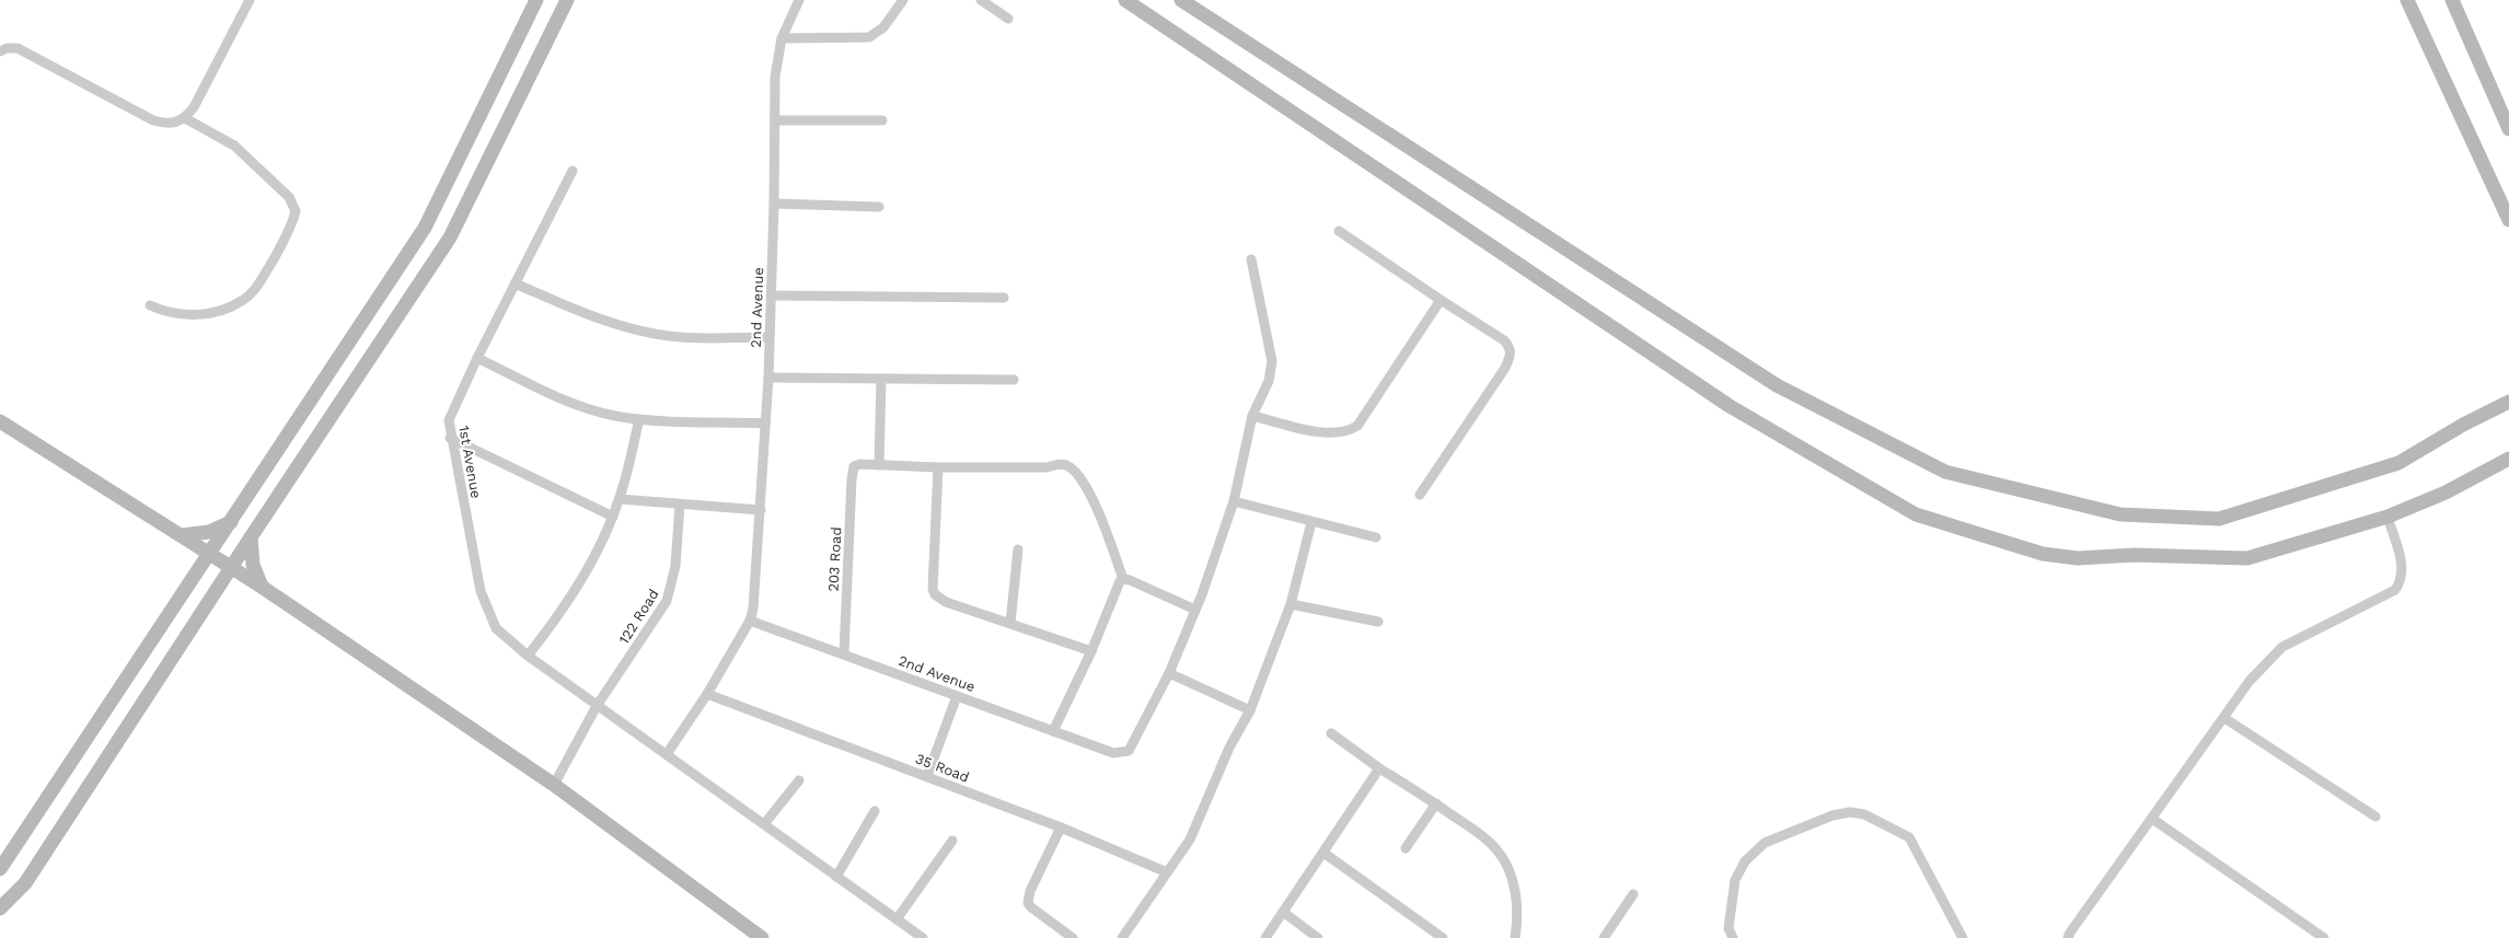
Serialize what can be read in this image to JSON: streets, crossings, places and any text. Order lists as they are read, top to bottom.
{
  "streets": {
    "street": [
      "2nd Avenue",
      "1st Avenue",
      "203 Road",
      "122 Road",
      "35 Road"
    ]
  },
  "crossings": [
    ["2nd Avenue", "1st Avenue"],
    ["2nd Avenue", "203 Road"],
    ["2nd Avenue", "35 Road"],
    ["1st Avenue", "122 Road"]
  ]
}
